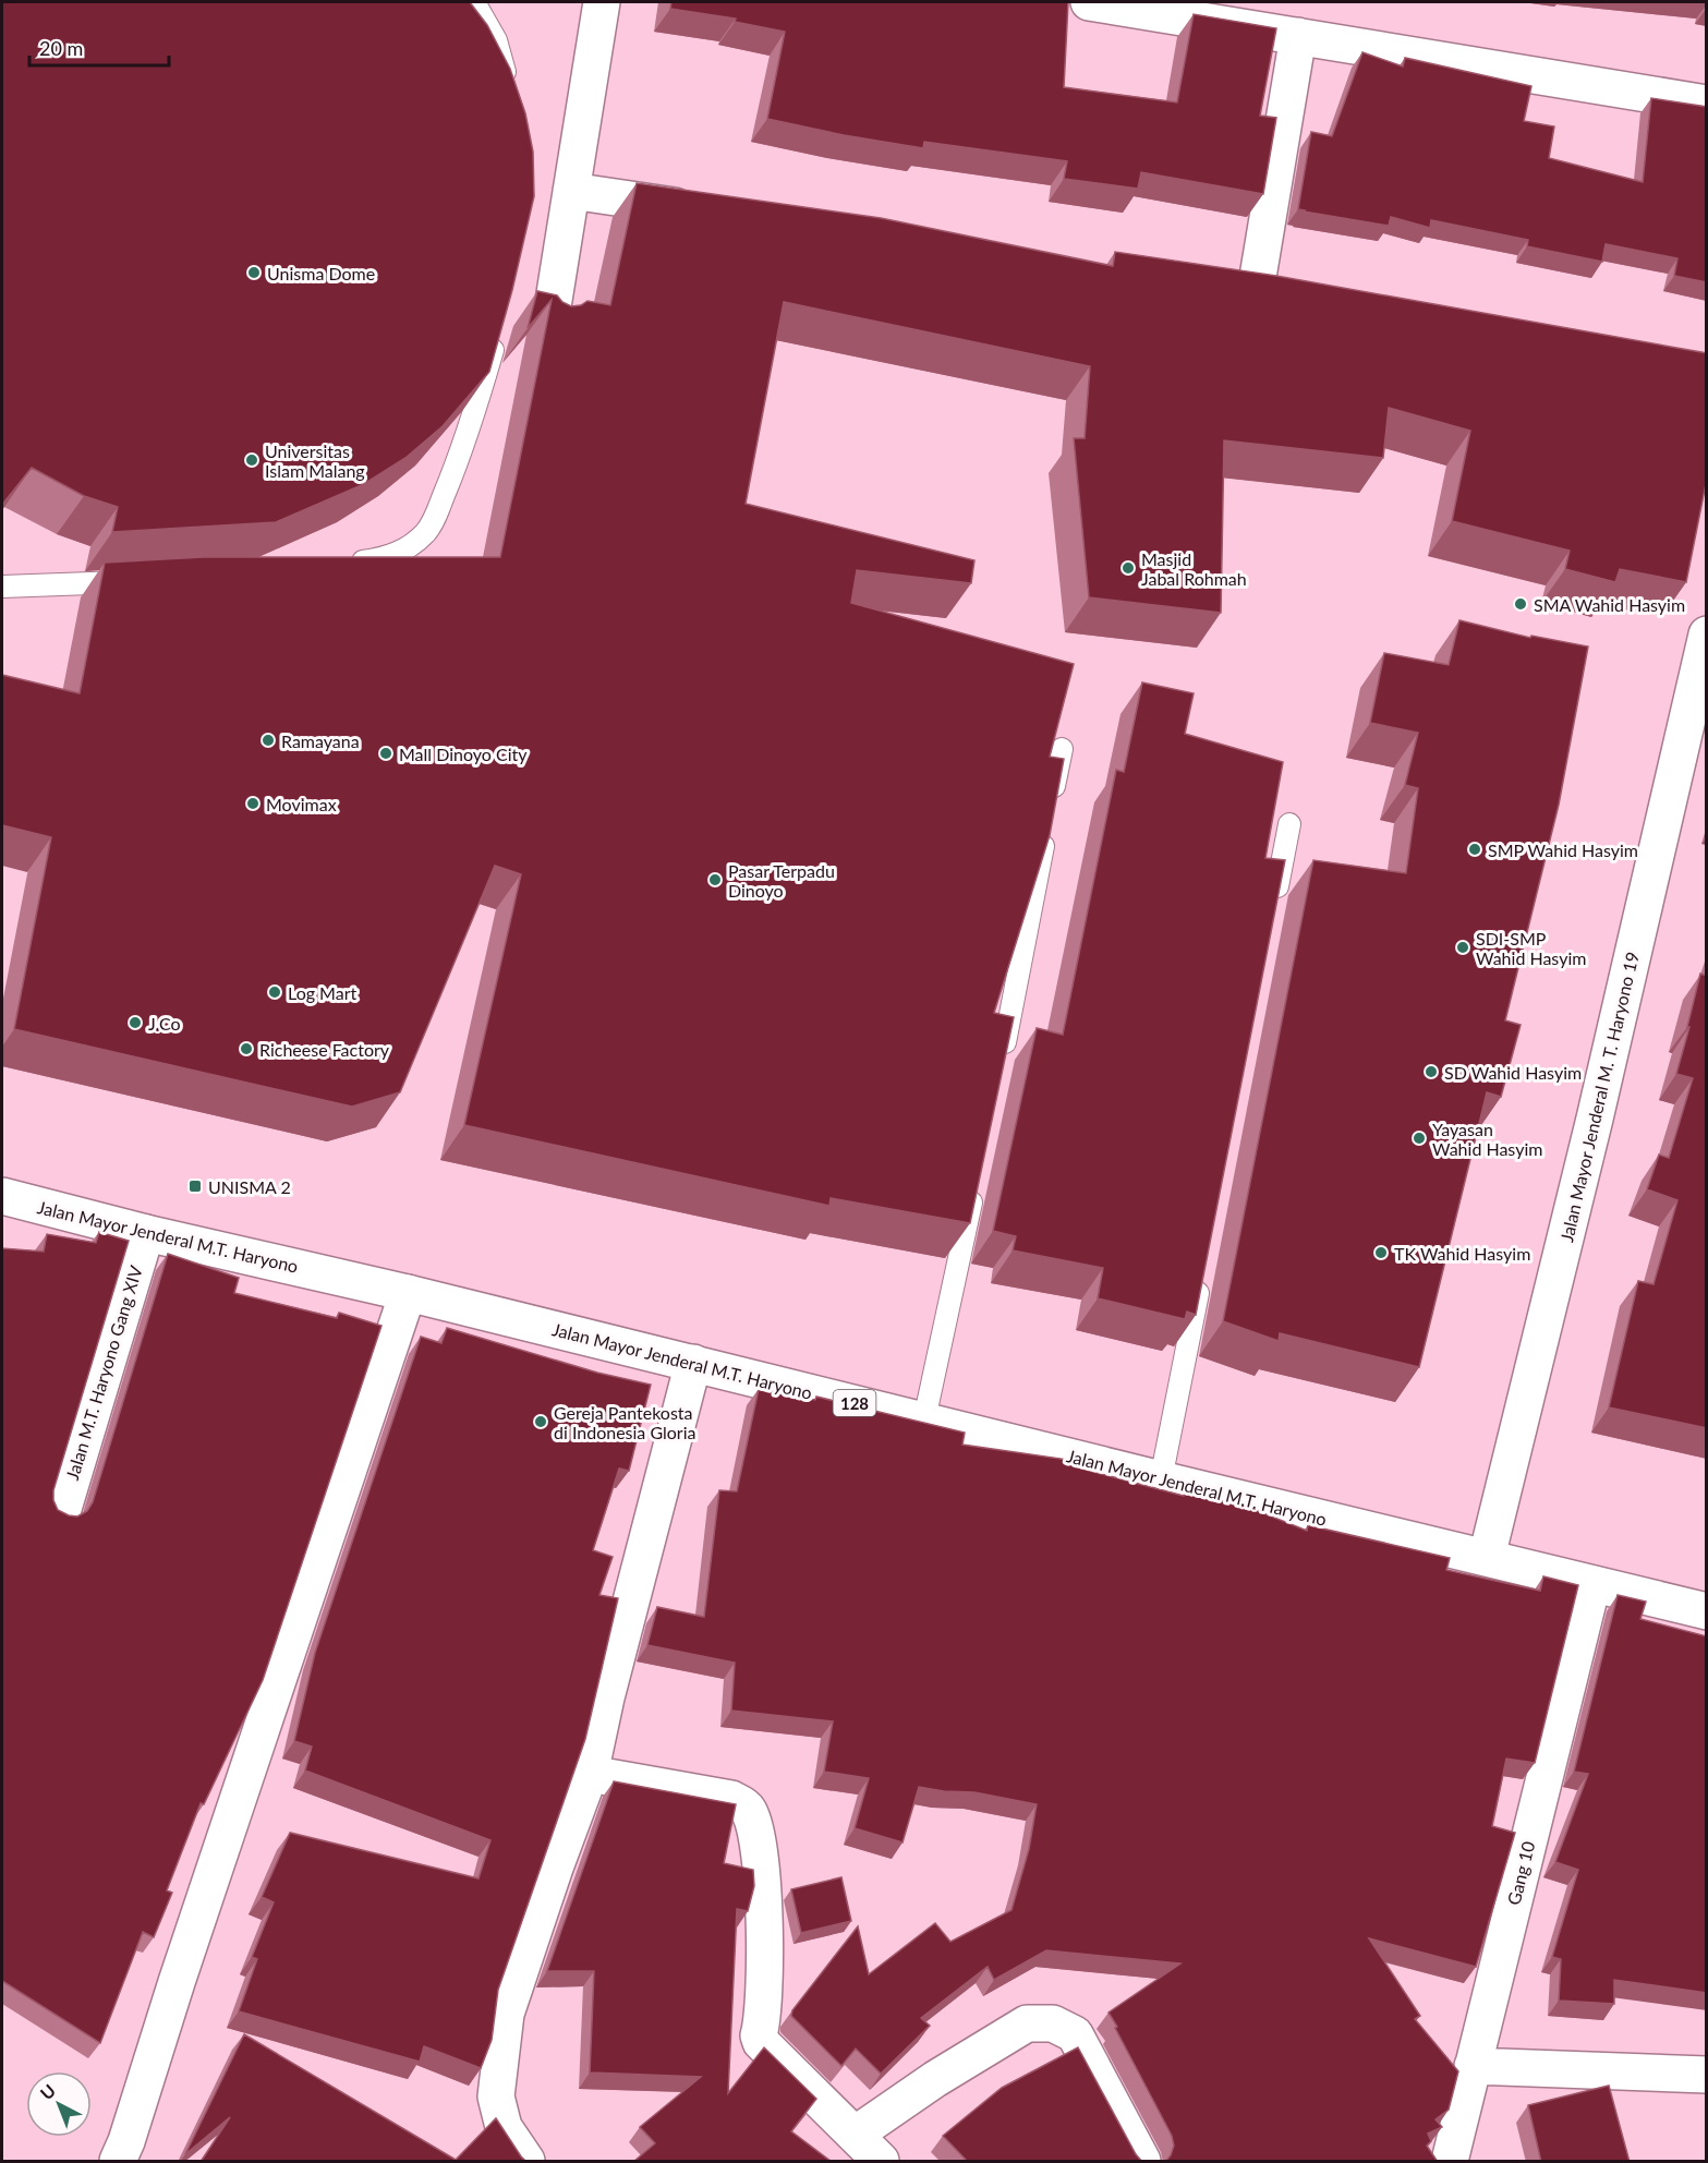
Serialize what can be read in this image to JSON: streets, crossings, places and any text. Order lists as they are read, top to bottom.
{
  "streets": {
    "street": [
      "Jalan Mayor Jenderal M. T. Haryono 19",
      "Jalan Mayor Jenderal M.T. Haryono",
      "Jalan M.T. Haryono Gang XIV",
      "128",
      "Gang 10"
    ]
  },
  "crossings": [
    ["Jalan Mayor Jenderal M. T. Haryono 19", "Jalan Mayor Jenderal M.T. Haryono"],
    ["Jalan Mayor Jenderal M.T. Haryono", "Jalan M.T. Haryono Gang XIV"],
    ["Jalan Mayor Jenderal M.T. Haryono", "Gang 10"]
  ],
  "places": {
    "other": [
      "Unisma Dome",
      "Universitas Islam Malang",
      "Masjid Jabal Rohmah",
      "SMA Wahid Hasyim",
      "Ramayana",
      "Mall Dinoyo City",
      "Movimax",
      "SMP Wahid Hasyim",
      "Pasar Terpadu Dinoyo",
      "SDI-SMP Wahid Hasyim",
      "Log Mart",
      "J.Co",
      "Richeese Factory",
      "SD Wahid Hasyim",
      "Yayasan Wahid Hasyim",
      "TK Wahid Hasyim",
      "Gereja Pantekosta di Indonesia Gloria"
    ],
    "transit": ["UNISMA 2"]
  },
  "scale_bar": "20 m",
  "north": "top left"
}
